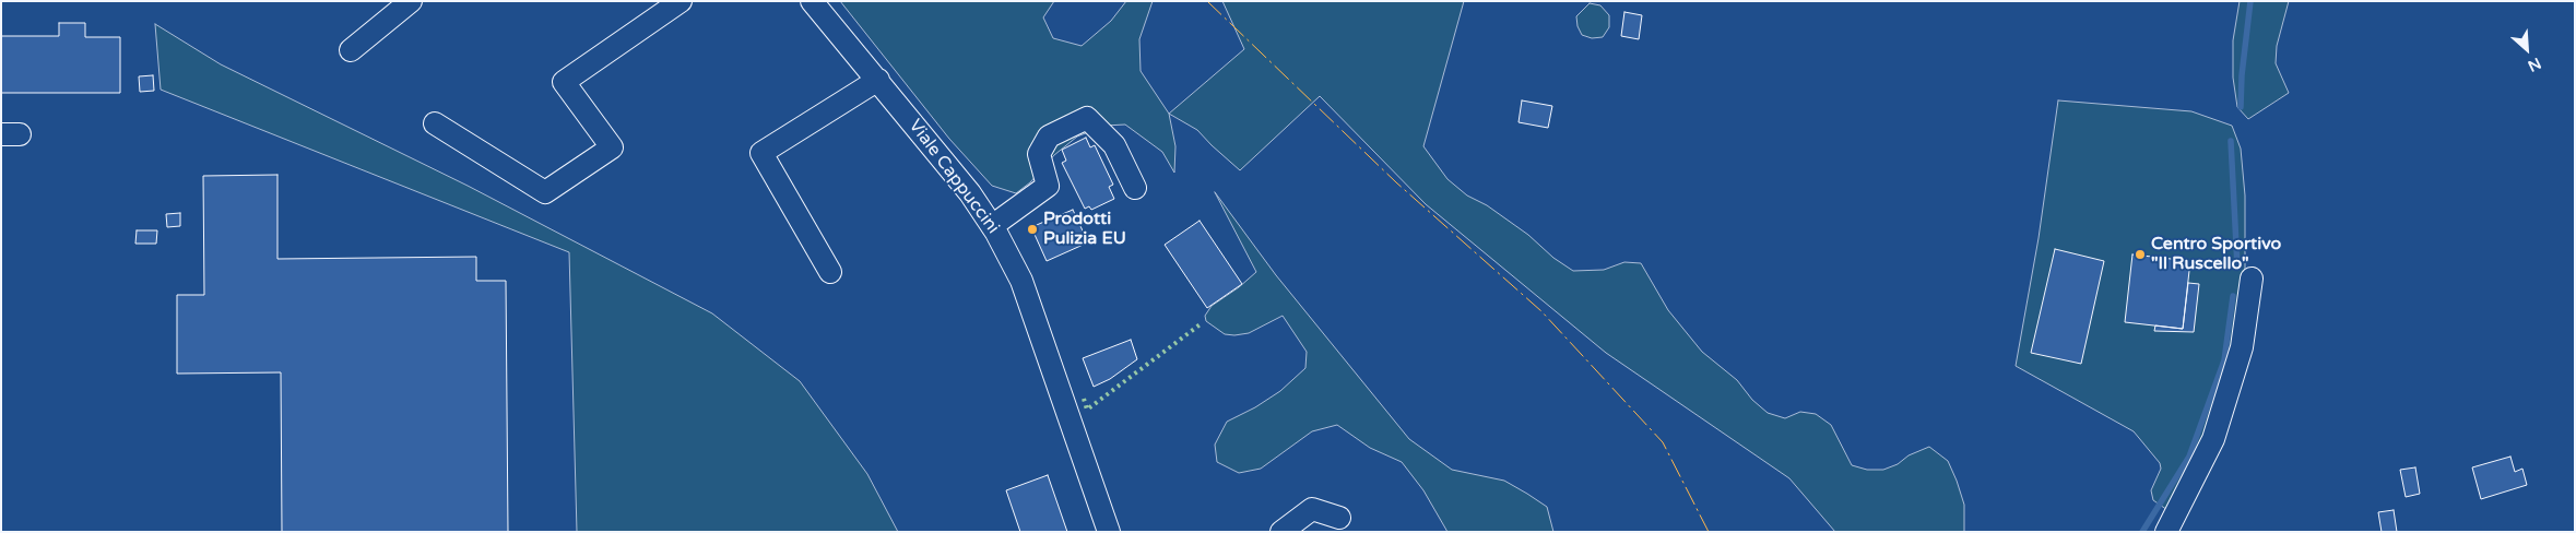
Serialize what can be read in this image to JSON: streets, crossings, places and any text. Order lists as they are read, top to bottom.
{
  "streets": {
    "street": ["Viale Cappuccini"]
  },
  "places": ["Prodotti Pulizia EU", "Centro Sportivo \"Il Ruscello\""],
  "north": "bottom right"
}
